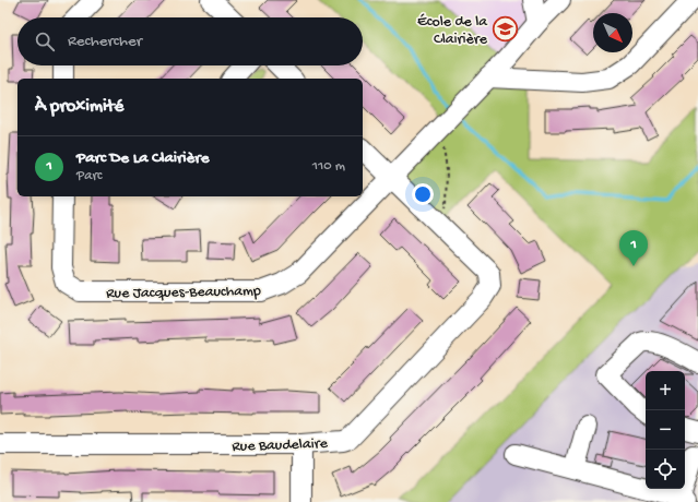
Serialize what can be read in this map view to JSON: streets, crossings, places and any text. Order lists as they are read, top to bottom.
{
  "streets": {
    "street": ["Rue Jacques-Beauchamp", "Rue Baudelaire"]
  },
  "places": {
    "school or university": ["École de la Clairière"]
  },
  "north": "bottom right",
  "page": {
    "search": "Rechercher",
    "heading": "À proximité",
    "list": [
      {
        "mark": "1",
        "name": "Parc De La Clairière",
        "note": "Parc",
        "value": "110 m"
      }
    ],
    "pins": "1",
    "map_buttons": ["+", "−"]
  }
}
